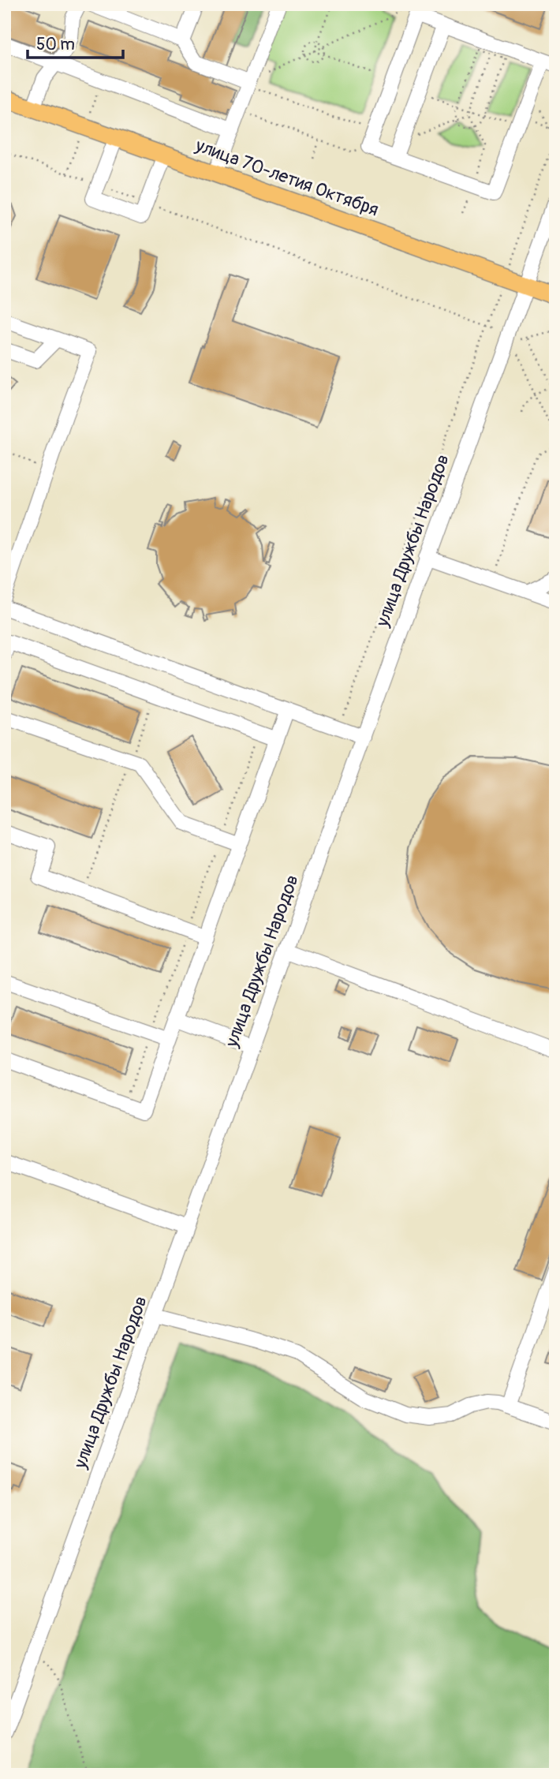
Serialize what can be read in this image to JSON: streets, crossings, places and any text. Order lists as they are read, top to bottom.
{
  "streets": {
    "main road": ["улица 70-летия Октября"],
    "street": ["улица Дружбы Народов"]
  },
  "crossings": [
    ["улица 70-летия Октября", "улица Дружбы Народов"]
  ],
  "scale_bar": "50 m"
}
